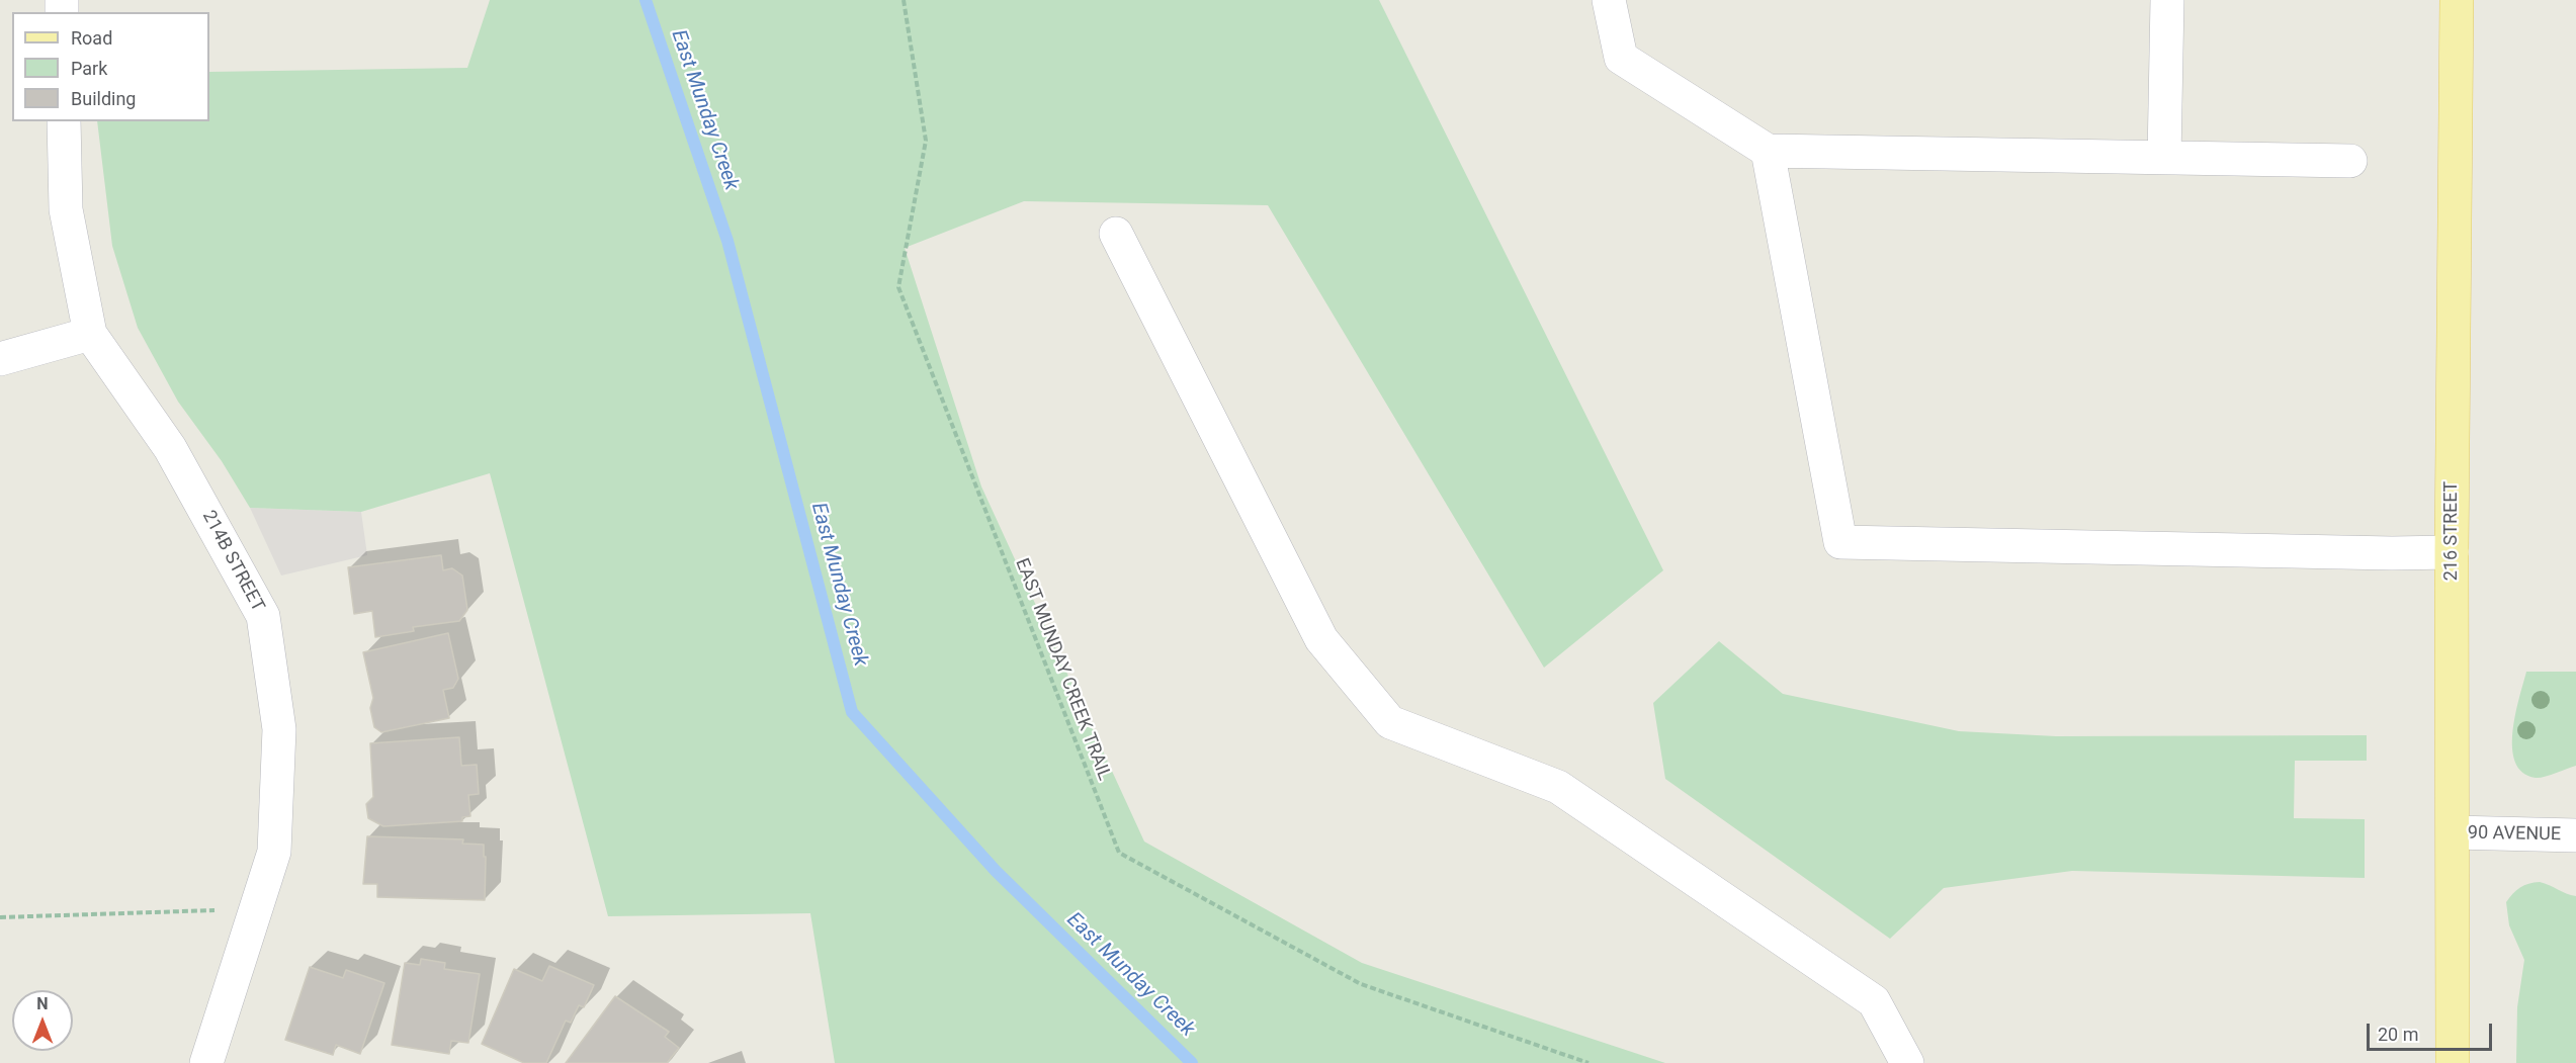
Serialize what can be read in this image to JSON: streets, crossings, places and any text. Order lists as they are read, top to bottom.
{
  "streets": {
    "main road": ["216 STREET"],
    "street": ["214B STREET", "90 AVENUE"],
    "path": ["EAST MUNDAY CREEK TRAIL"]
  },
  "crossings": [
    ["216 STREET", "90 AVENUE"]
  ],
  "water": ["East Munday Creek"],
  "legend": ["Road", "Park", "Building"],
  "scale_bar": "20 m",
  "north": "top"
}
